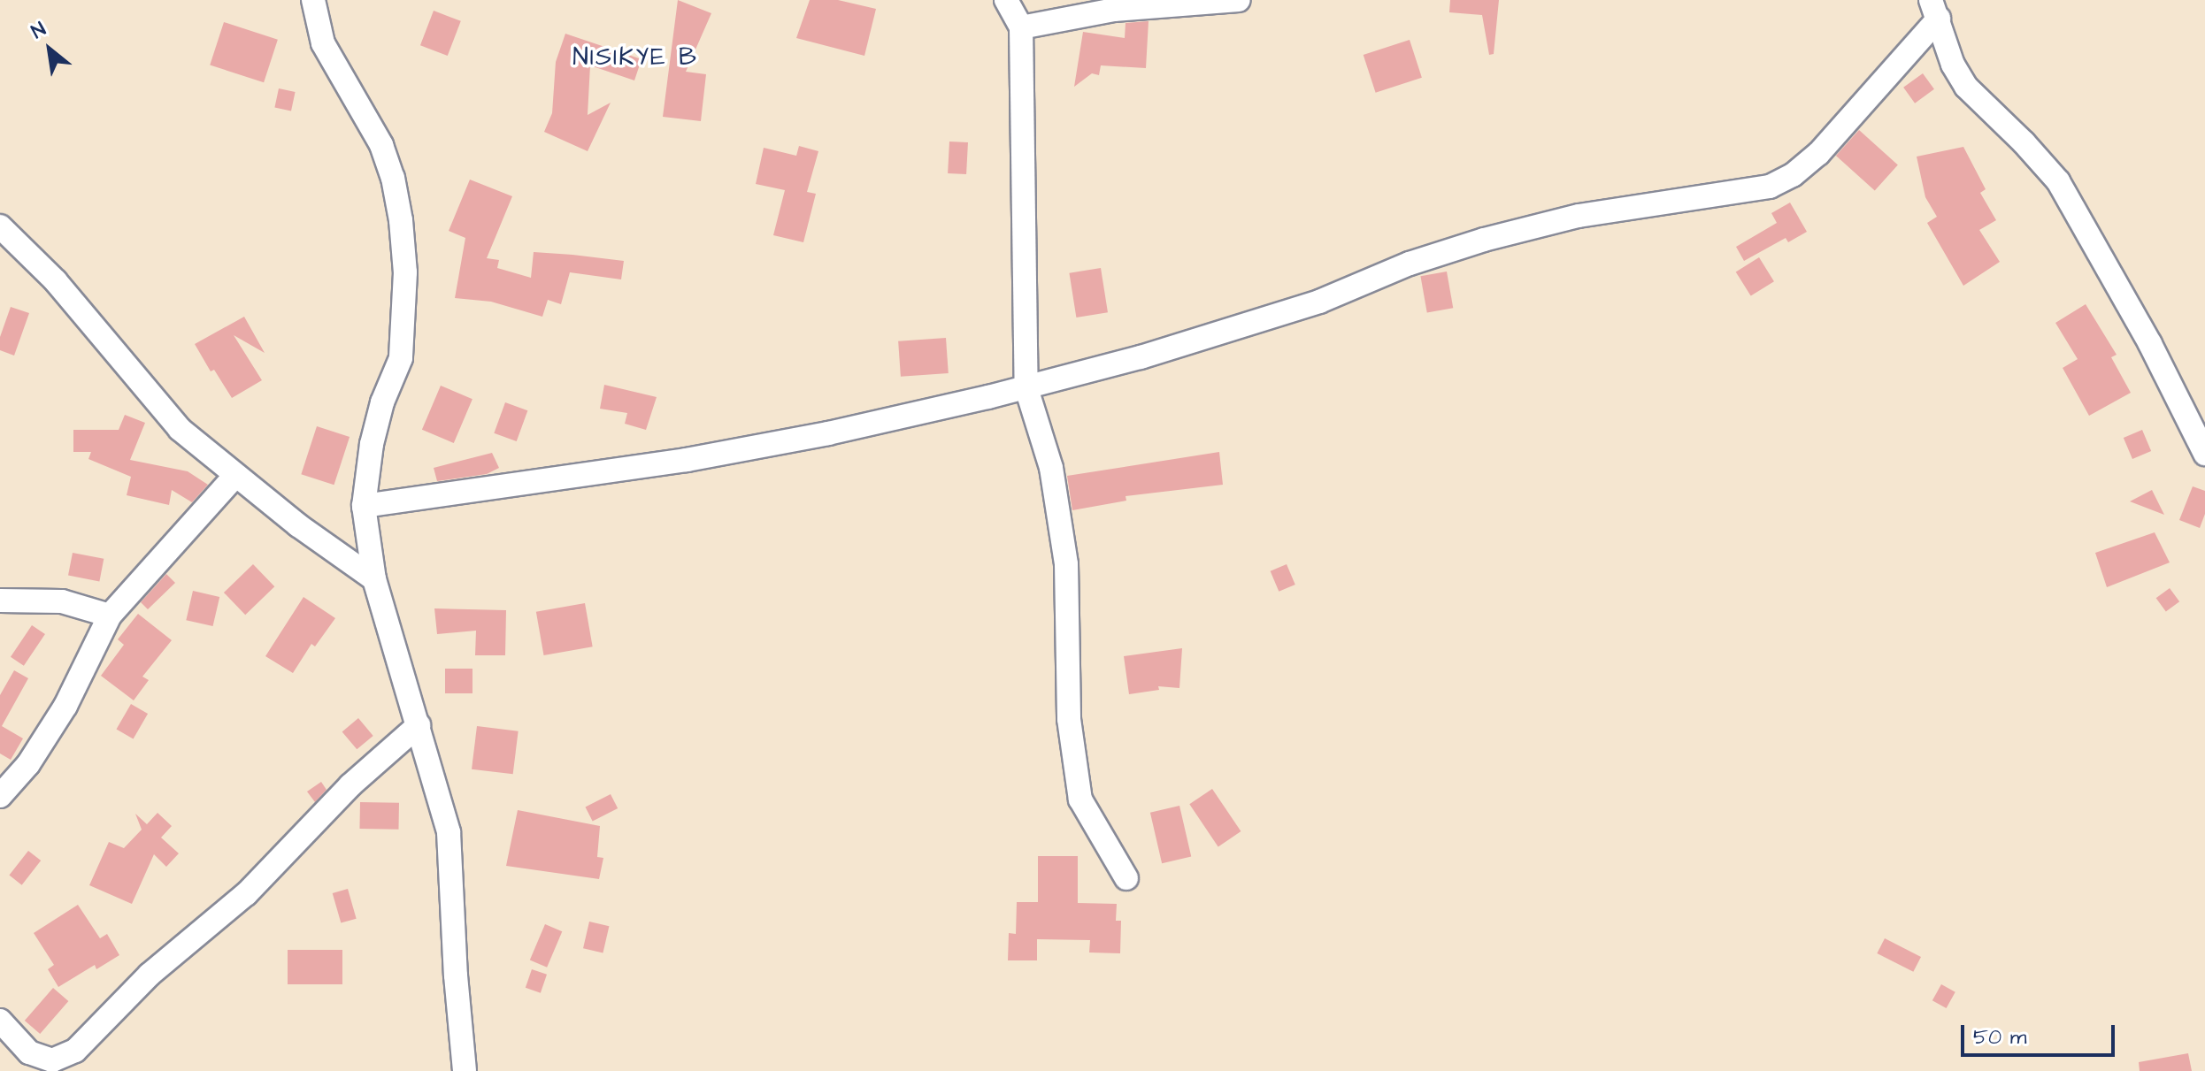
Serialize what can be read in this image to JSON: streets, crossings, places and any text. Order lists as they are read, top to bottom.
{
  "districts": ["NISIKYE B"],
  "scale_bar": "50 m",
  "north": "top left"
}
